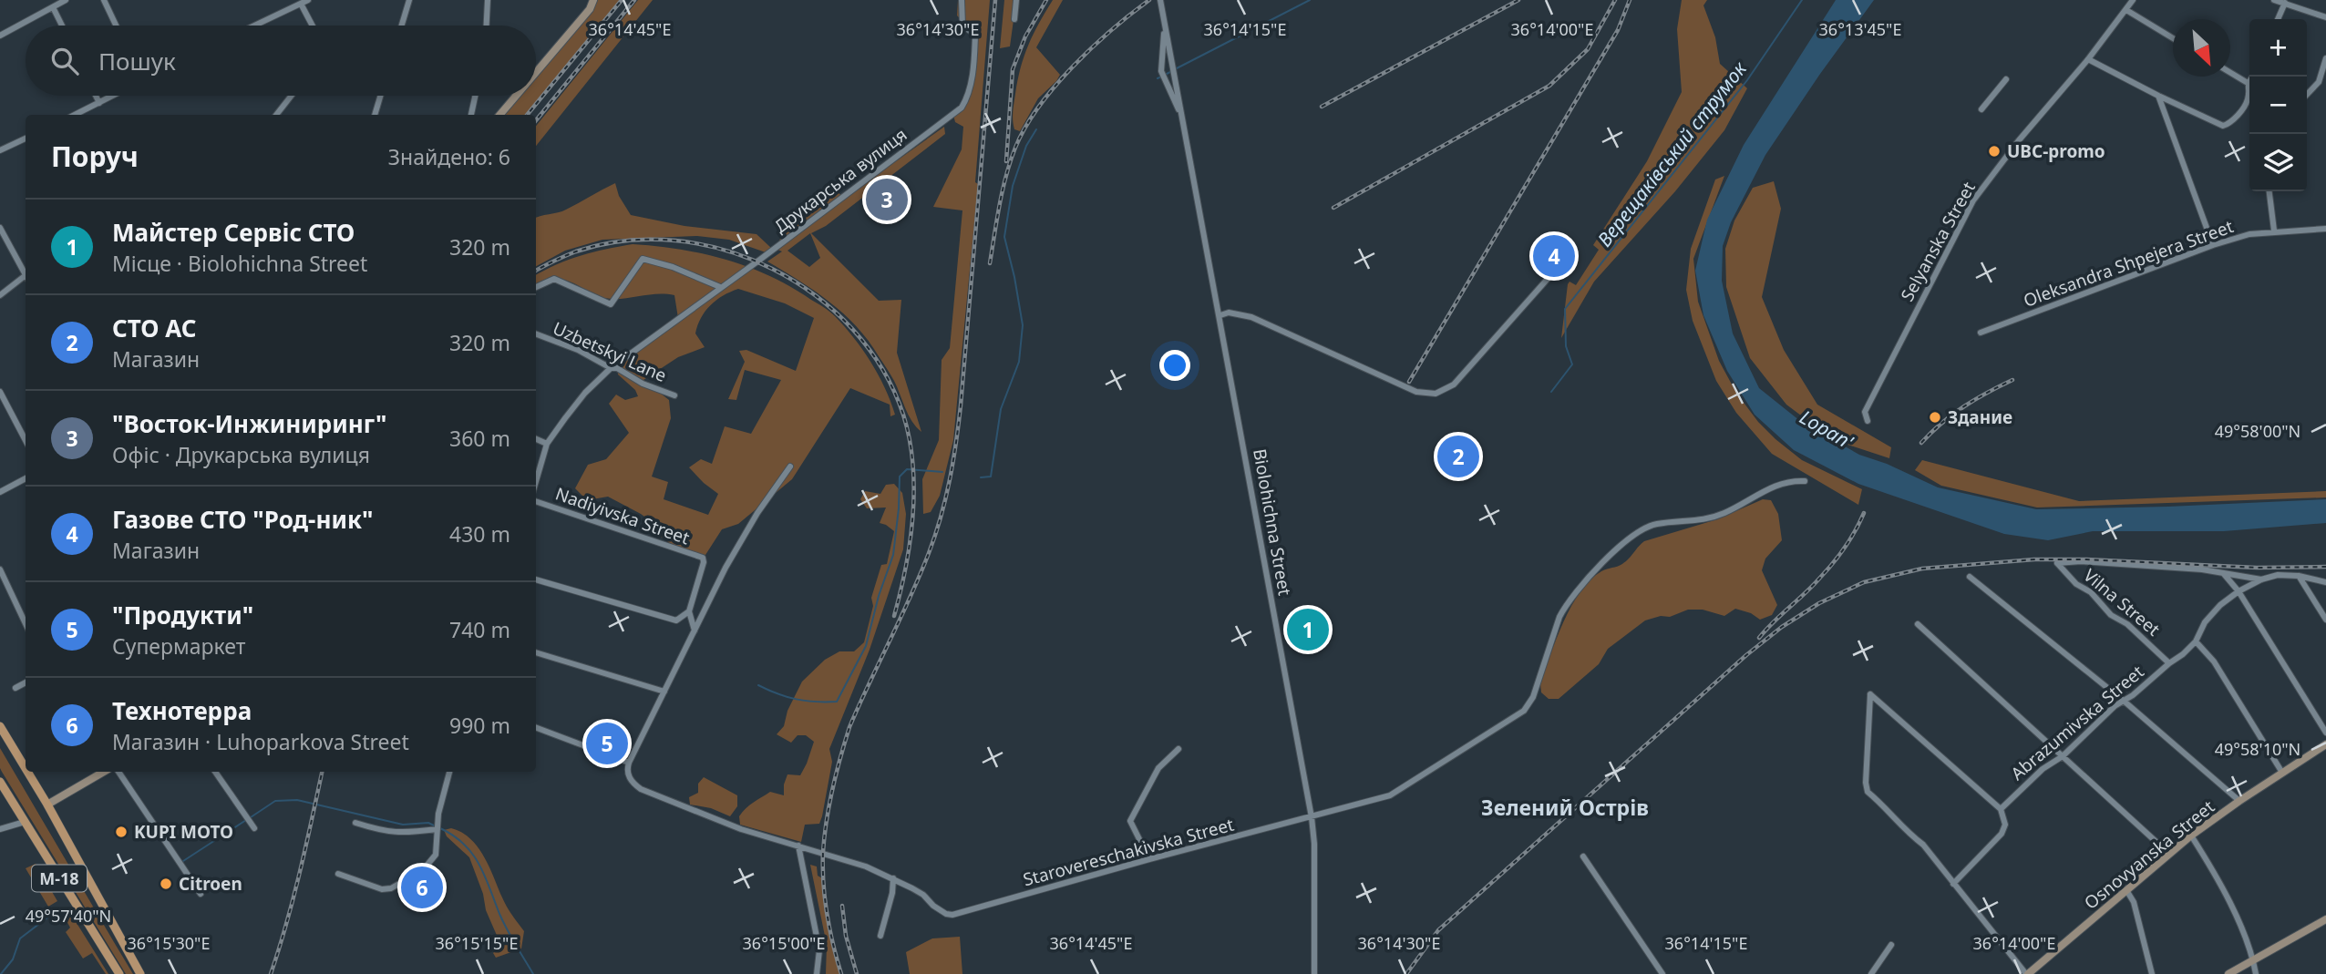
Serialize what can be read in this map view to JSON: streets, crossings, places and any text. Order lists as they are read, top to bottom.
{
  "streets": {
    "main road": ["М-18"],
    "street": [
      "Друкарська вулиця",
      "Selyanska Street",
      "Oleksandra Shpejera Street",
      "Uzbetskyi Lane",
      "Nadiyivska Street",
      "Biolohichna Street",
      "Vilna Street",
      "Abrazumivska Street",
      "Starovereschakivska Street",
      "Osnovyanska Street"
    ]
  },
  "crossings": [
    ["Друкарська вулиця", "Uzbetskyi Lane"],
    ["Biolohichna Street", "Starovereschakivska Street"],
    ["Vilna Street", "Abrazumivska Street"]
  ],
  "districts": ["Зелений Острів"],
  "water": ["Верещаківський струмок", "Lopan'"],
  "places": [
    "UBC-promo",
    "Здание",
    "KUPI MOTO",
    "Citroen"
  ],
  "north": "bottom right",
  "page": {
    "map_buttons": ["+", "−"],
    "search": "Пошук",
    "heading": ["Поруч", "Знайдено: 6"],
    "pins": [
      "3",
      "4",
      "2",
      "1",
      "5",
      "6"
    ],
    "list": [
      {
        "mark": "1",
        "name": "Майстер Сервіс СТО",
        "note": "Місце · Biolohichna Street",
        "value": "320 m"
      },
      {
        "mark": "2",
        "name": "СТО АС",
        "note": "Магазин",
        "value": "320 m"
      },
      {
        "mark": "3",
        "name": "\"Восток-Инжиниринг\"",
        "note": "Офіс · Друкарська вулиця",
        "value": "360 m"
      },
      {
        "mark": "4",
        "name": "Газове СТО \"Род-ник\"",
        "note": "Магазин",
        "value": "430 m"
      },
      {
        "mark": "5",
        "name": "\"Продукти\"",
        "note": "Супермаркет",
        "value": "740 m"
      },
      {
        "mark": "6",
        "name": "Технотерра",
        "note": "Магазин · Luhoparkova Street",
        "value": "990 m"
      }
    ]
  },
  "coordinates": [
    "36°14'45\"E",
    "36°14'30\"E",
    "36°14'15\"E",
    "36°14'00\"E",
    "36°13'45\"E",
    "49°58'00\"N",
    "49°58'10\"N",
    "49°57'40\"N",
    "36°15'30\"E",
    "36°15'15\"E",
    "36°15'00\"E"
  ]
}
